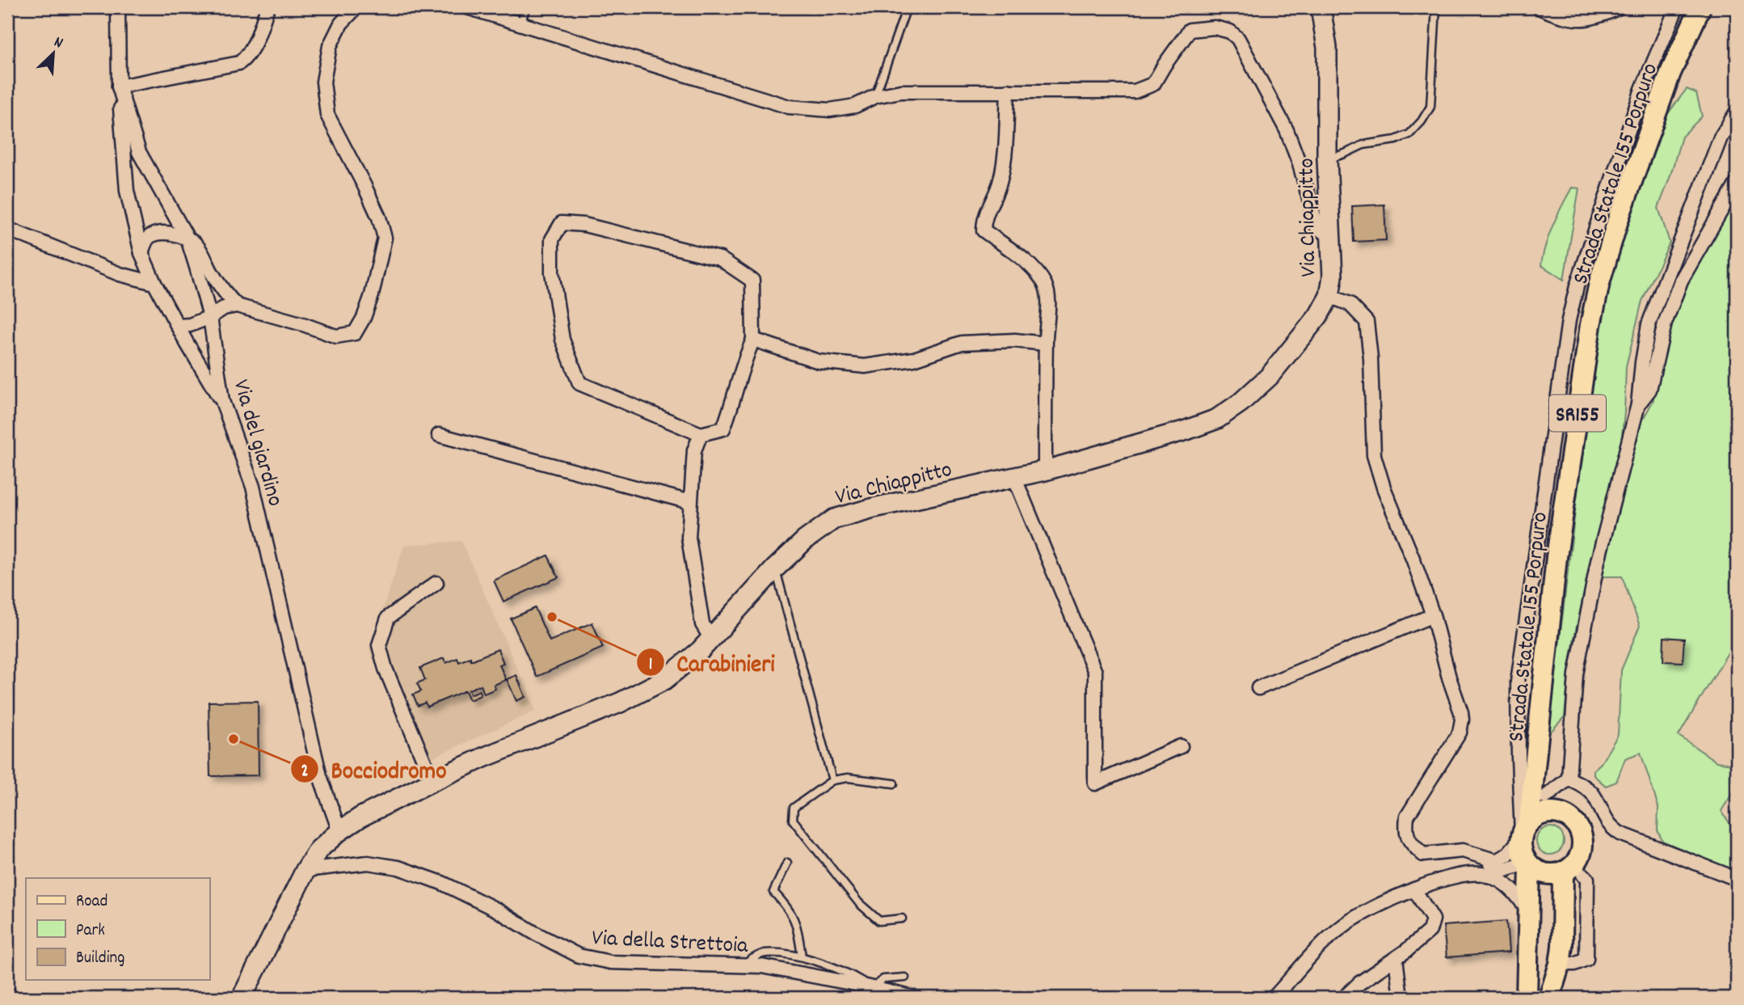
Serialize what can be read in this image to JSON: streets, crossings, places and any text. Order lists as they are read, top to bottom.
{
  "streets": {
    "main road": ["Strada Statale 155 Porpuro", "SR155"],
    "street": ["Via Chiappitto", "Via del giardino", "Via della Strettoia"]
  },
  "crossings": [
    ["Via Chiappitto", "Via del giardino"],
    ["Via Chiappitto", "Via della Strettoia"]
  ],
  "places": ["Carabinieri", "Bocciodromo"],
  "legend": ["Road", "Park", "Building"],
  "north": "top right"
}
